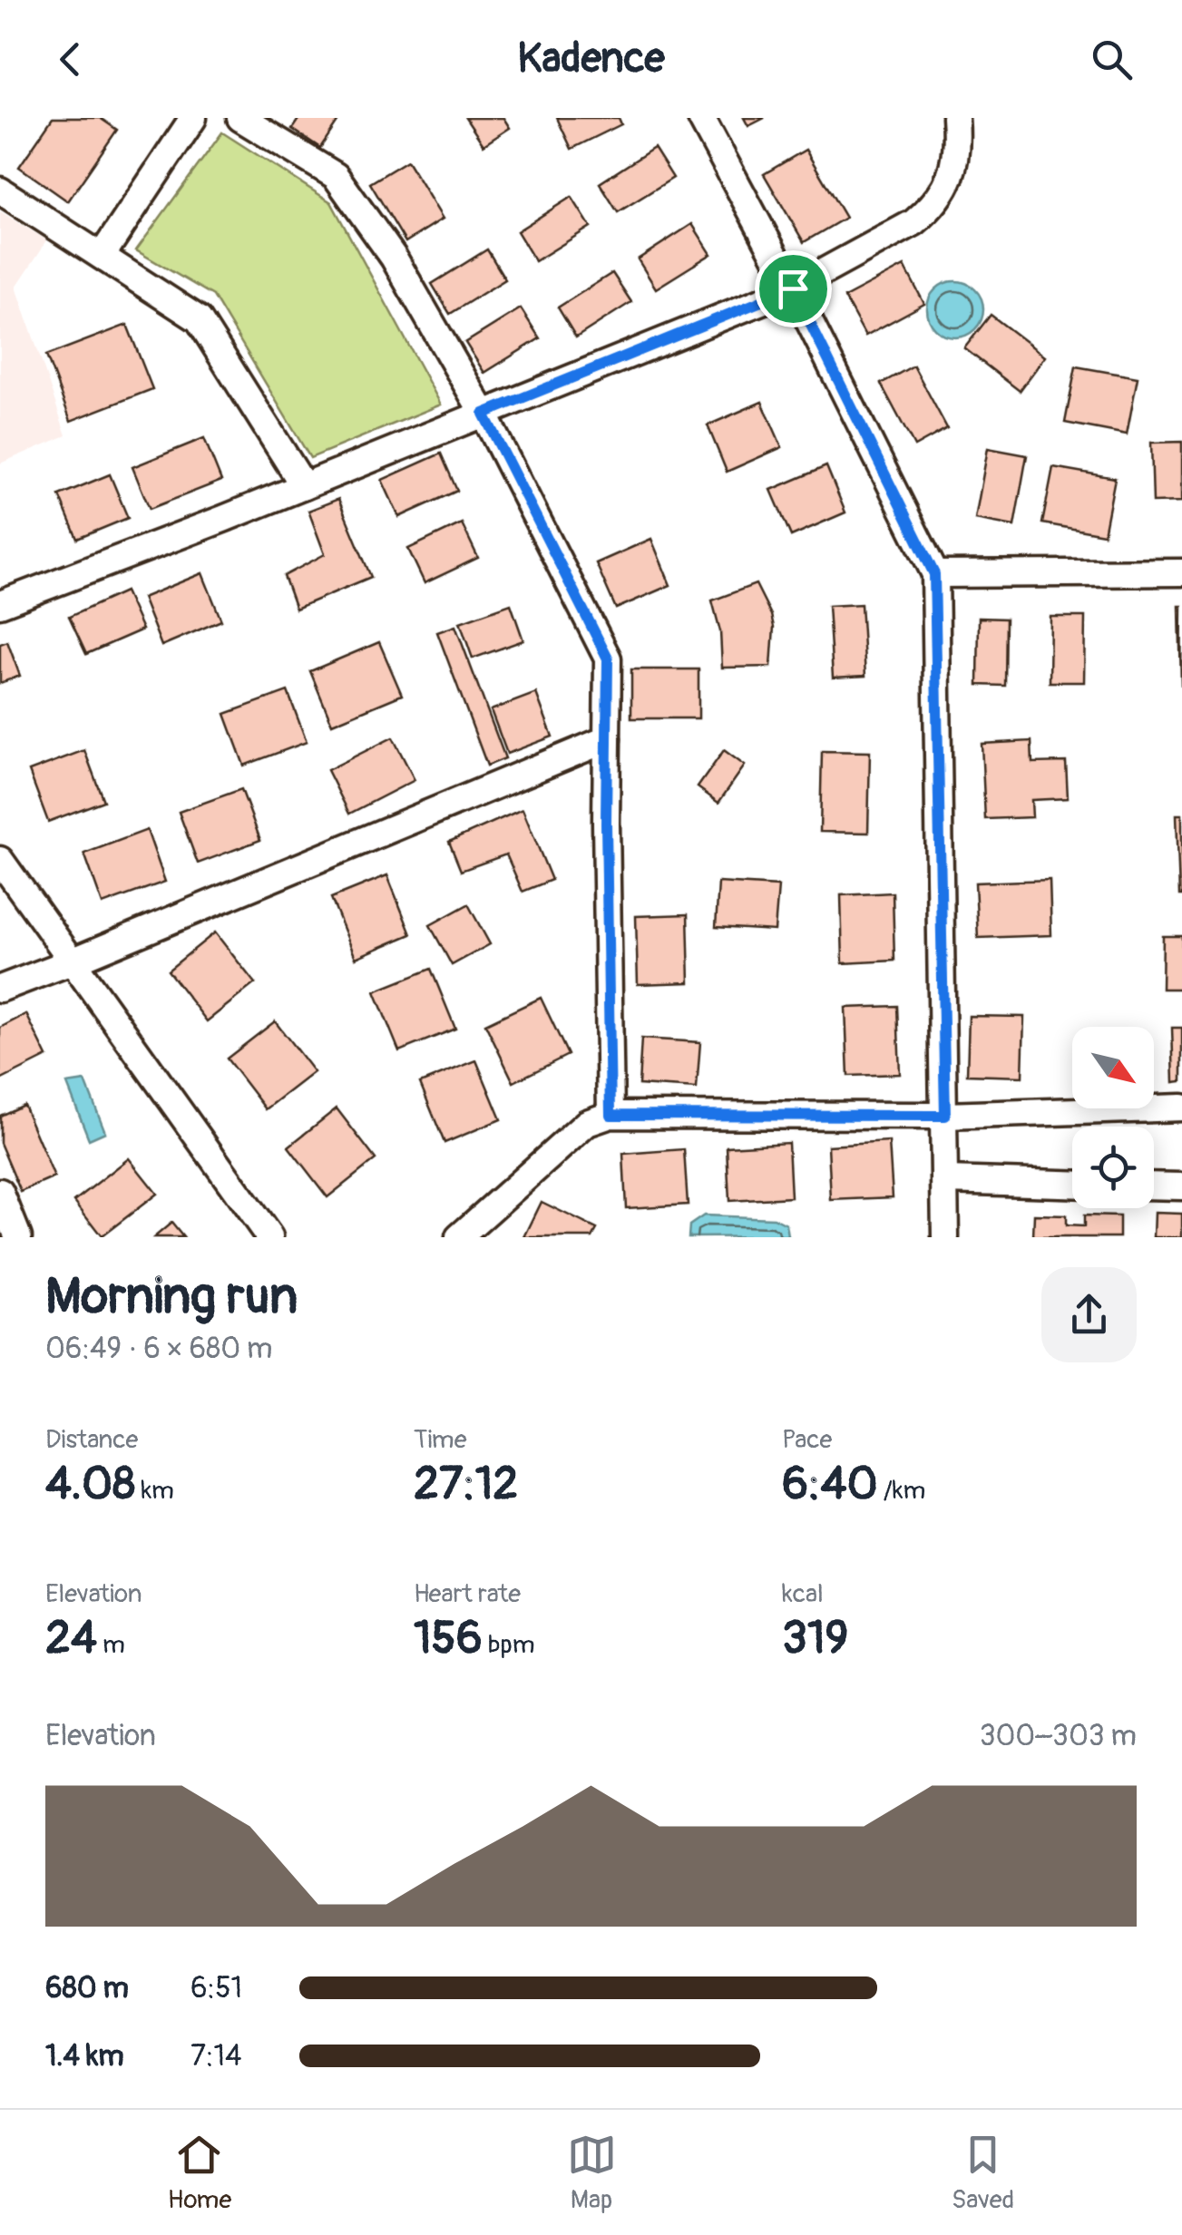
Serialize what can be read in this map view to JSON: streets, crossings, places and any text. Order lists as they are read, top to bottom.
{
  "north": "bottom right",
  "page": {
    "header": "Kadence",
    "heading": ["Morning run", "06:49 · 6 × 680 m"],
    "stats": [
      ["Distance", "4.08 km"],
      ["Time", "27:12"],
      ["Pace", "6:40 /km"],
      ["Elevation", "24 m"],
      ["Heart rate", "156 bpm"],
      ["kcal", "319"]
    ],
    "chart": ["Elevation", "300–303 m"],
    "list": [
      {
        "name": "680 m",
        "note": "6:51"
      },
      {
        "name": "1.4 km",
        "note": "7:14"
      }
    ],
    "tabs": ["Home", "Map", "Saved"]
  }
}
